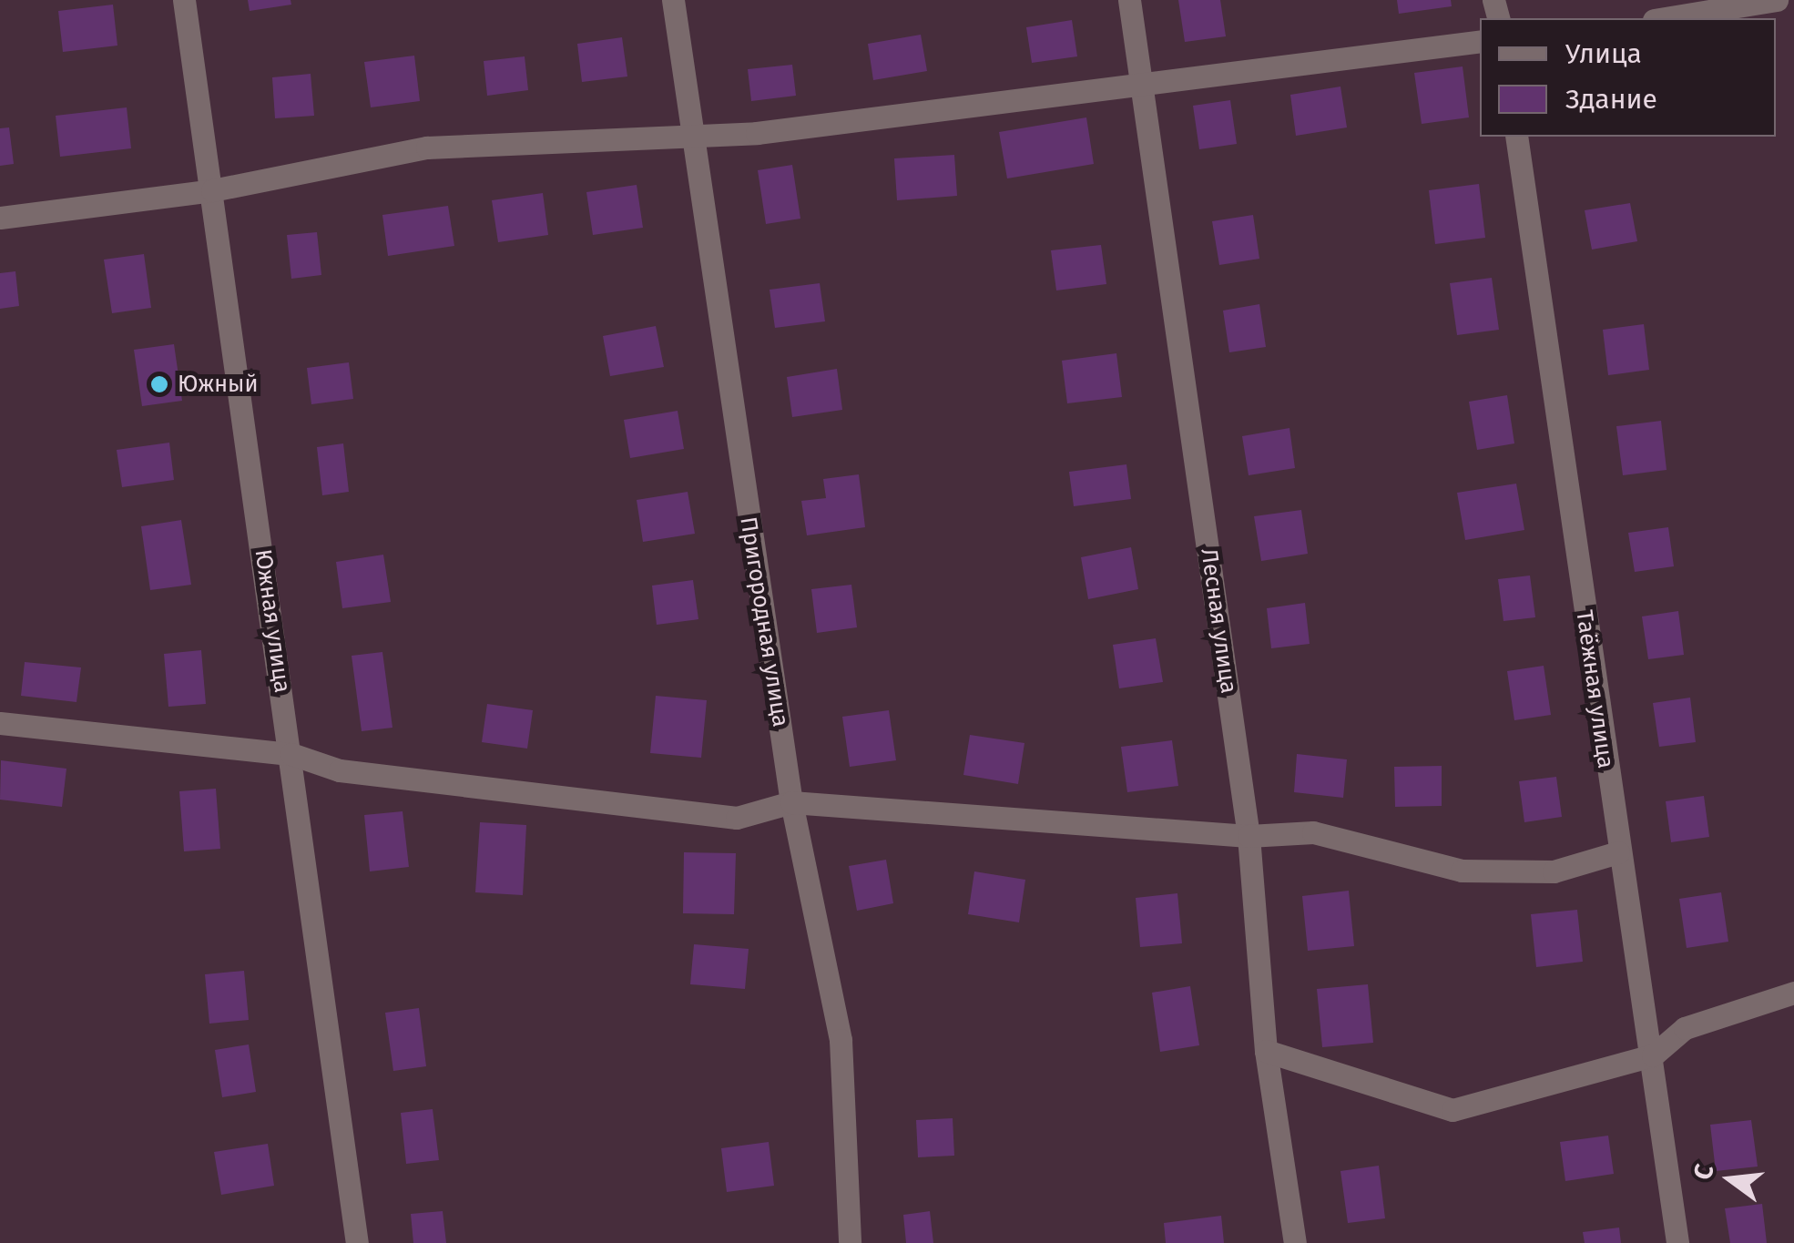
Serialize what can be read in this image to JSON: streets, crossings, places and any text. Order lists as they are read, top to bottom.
{
  "streets": {
    "street": [
      "Южная улица",
      "Лесная улица",
      "Пригородная улица",
      "Таёжная улица"
    ]
  },
  "places": ["Южный"],
  "legend": ["Улица", "Здание"],
  "north": "left"
}
